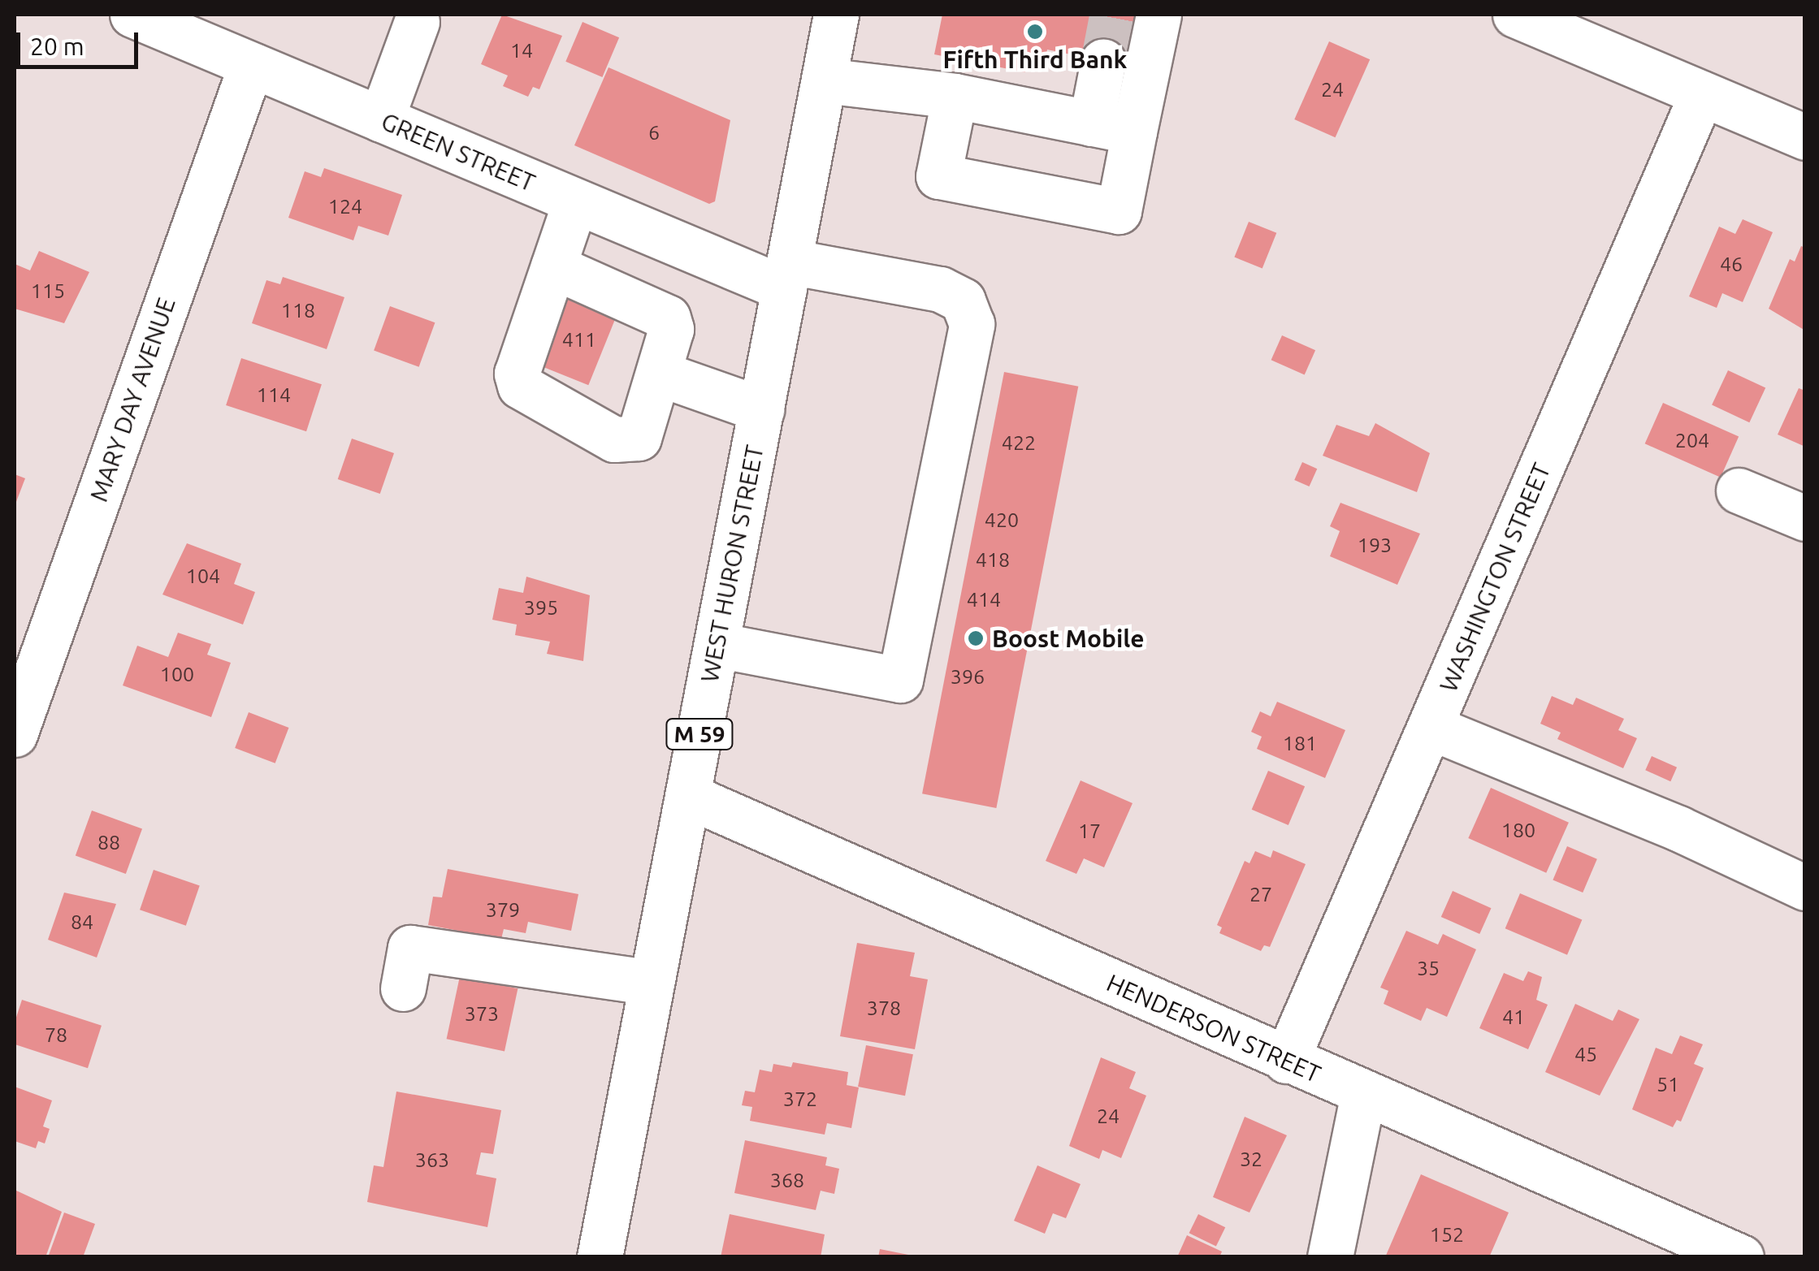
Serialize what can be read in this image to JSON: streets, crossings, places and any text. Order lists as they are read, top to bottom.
{
  "streets": {
    "main road": [
      "GREEN STREET",
      "MARY DAY AVENUE",
      "WEST HURON STREET",
      "WASHINGTON STREET",
      "M 59",
      "HENDERSON STREET"
    ]
  },
  "crossings": [
    ["GREEN STREET", "MARY DAY AVENUE"],
    ["GREEN STREET", "WEST HURON STREET"],
    ["WEST HURON STREET", "HENDERSON STREET"],
    ["WASHINGTON STREET", "HENDERSON STREET"]
  ],
  "places": ["Fifth Third Bank", "Boost Mobile"],
  "house_numbers": [
    "14",
    "24",
    "6",
    "124",
    "46",
    "115",
    "118",
    "411",
    "114",
    "204",
    "422",
    "420",
    "193",
    "418",
    "104",
    "414",
    "395",
    "100",
    "396",
    "181",
    "180",
    "17",
    "88",
    "27",
    "379",
    "84",
    "35",
    "378",
    "373",
    "41",
    "78",
    "45",
    "51",
    "372",
    "24",
    "32",
    "363",
    "368",
    "152"
  ],
  "scale_bar": "20 m"
}
